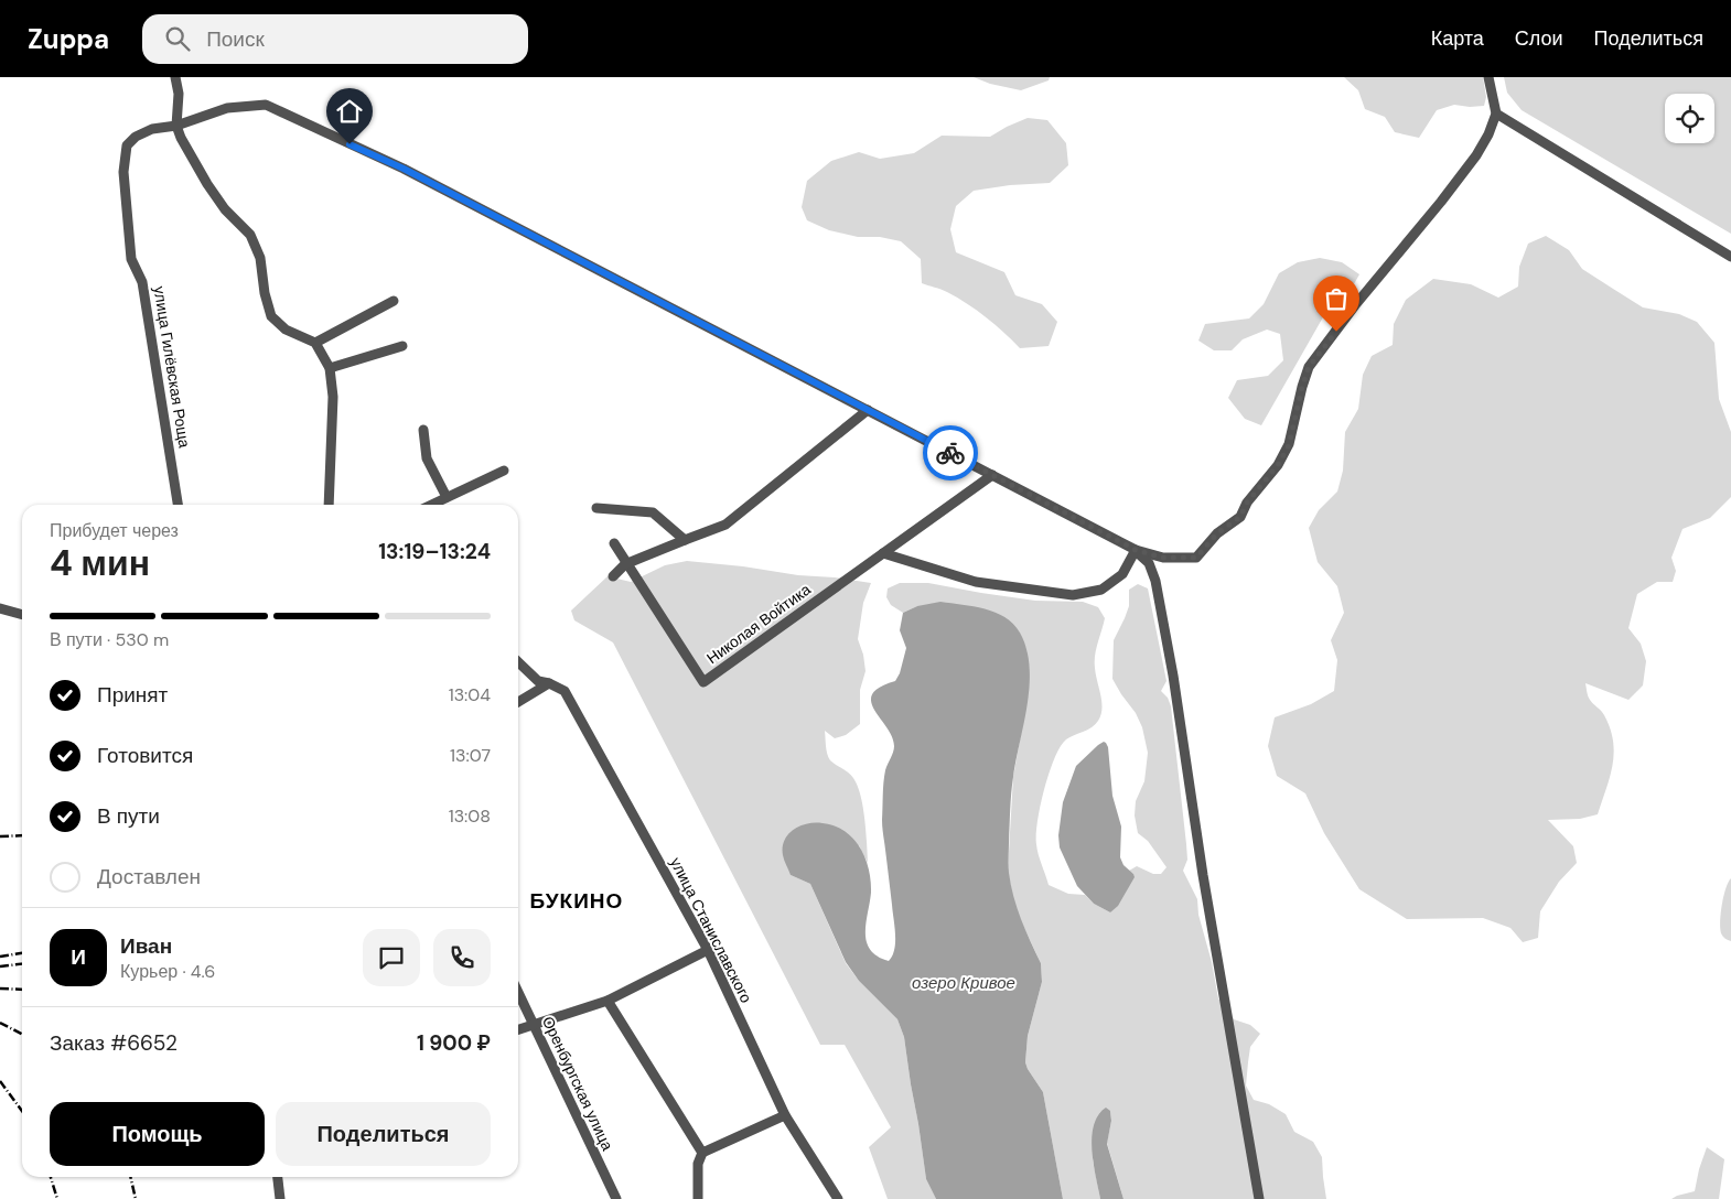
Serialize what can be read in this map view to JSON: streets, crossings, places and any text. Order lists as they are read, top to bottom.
{
  "streets": {
    "street": [
      "улица Гилёвская Роща",
      "Николая Войтика",
      "улица Станиславского",
      "Оренбургская улица"
    ]
  },
  "districts": ["БУКИНО"],
  "water": ["озеро Кривое"],
  "page": {
    "header": "Zuppa",
    "search": "Поиск",
    "nav": ["Карта", "Слои", "Поделиться"],
    "heading": ["4 мин", "Прибудет через", "13:19–13:24"],
    "panel": [
      "Иван",
      "Курьер · 4.6",
      "Заказ #6652",
      "1 900 ₽"
    ],
    "bar": "В пути · 530 m",
    "list": [
      ["Принят", "13:04"],
      ["Готовится", "13:07"],
      ["В пути", "13:08"],
      "Доставлен"
    ],
    "round": "И",
    "buttons": ["Помощь", "Поделиться"]
  }
}
